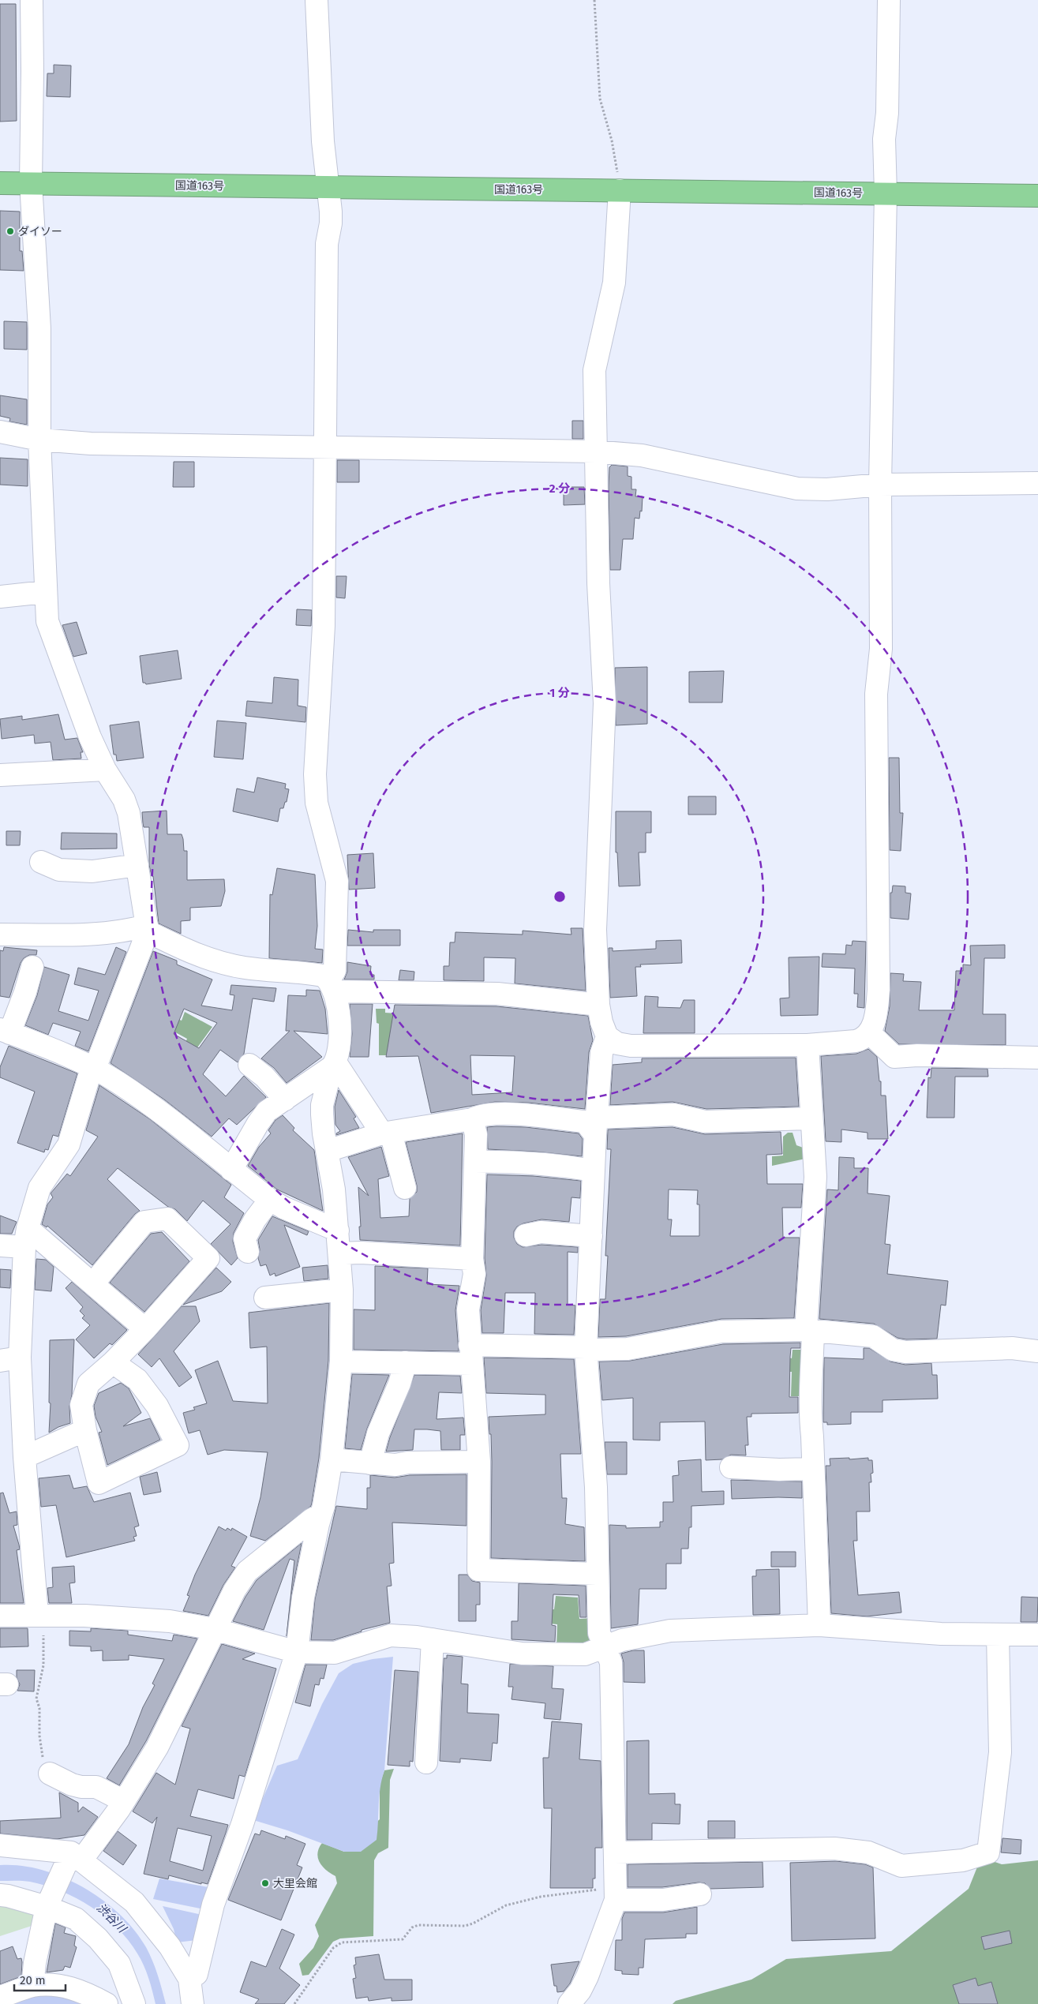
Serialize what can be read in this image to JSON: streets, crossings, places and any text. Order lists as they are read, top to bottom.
{
  "streets": {
    "highway": ["国道163号"]
  },
  "water": ["渋谷川"],
  "places": ["ダイソー", "大里会館"],
  "scale_bar": "20 m",
  "rings": ["2 分", "1 分"]
}
